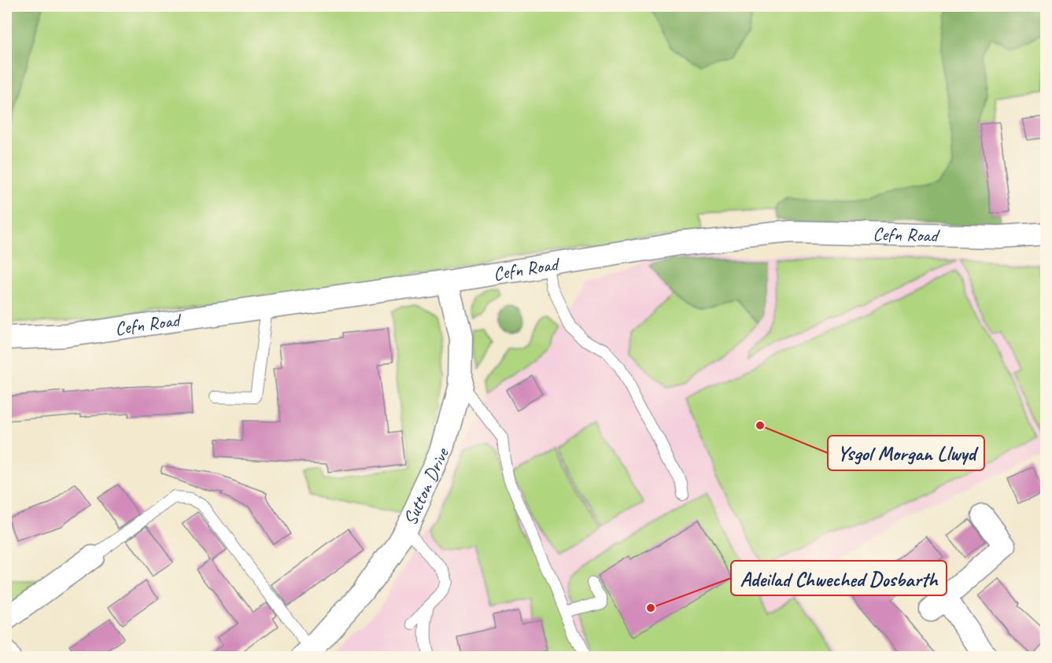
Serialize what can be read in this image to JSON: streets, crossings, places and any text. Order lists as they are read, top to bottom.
{
  "streets": {
    "street": ["Cefn Road", "Sutton Drive"]
  },
  "crossings": [
    ["Cefn Road", "Sutton Drive"]
  ],
  "places": ["Ysgol Morgan Llwyd", "Adeilad Chweched Dosbarth"]
}
